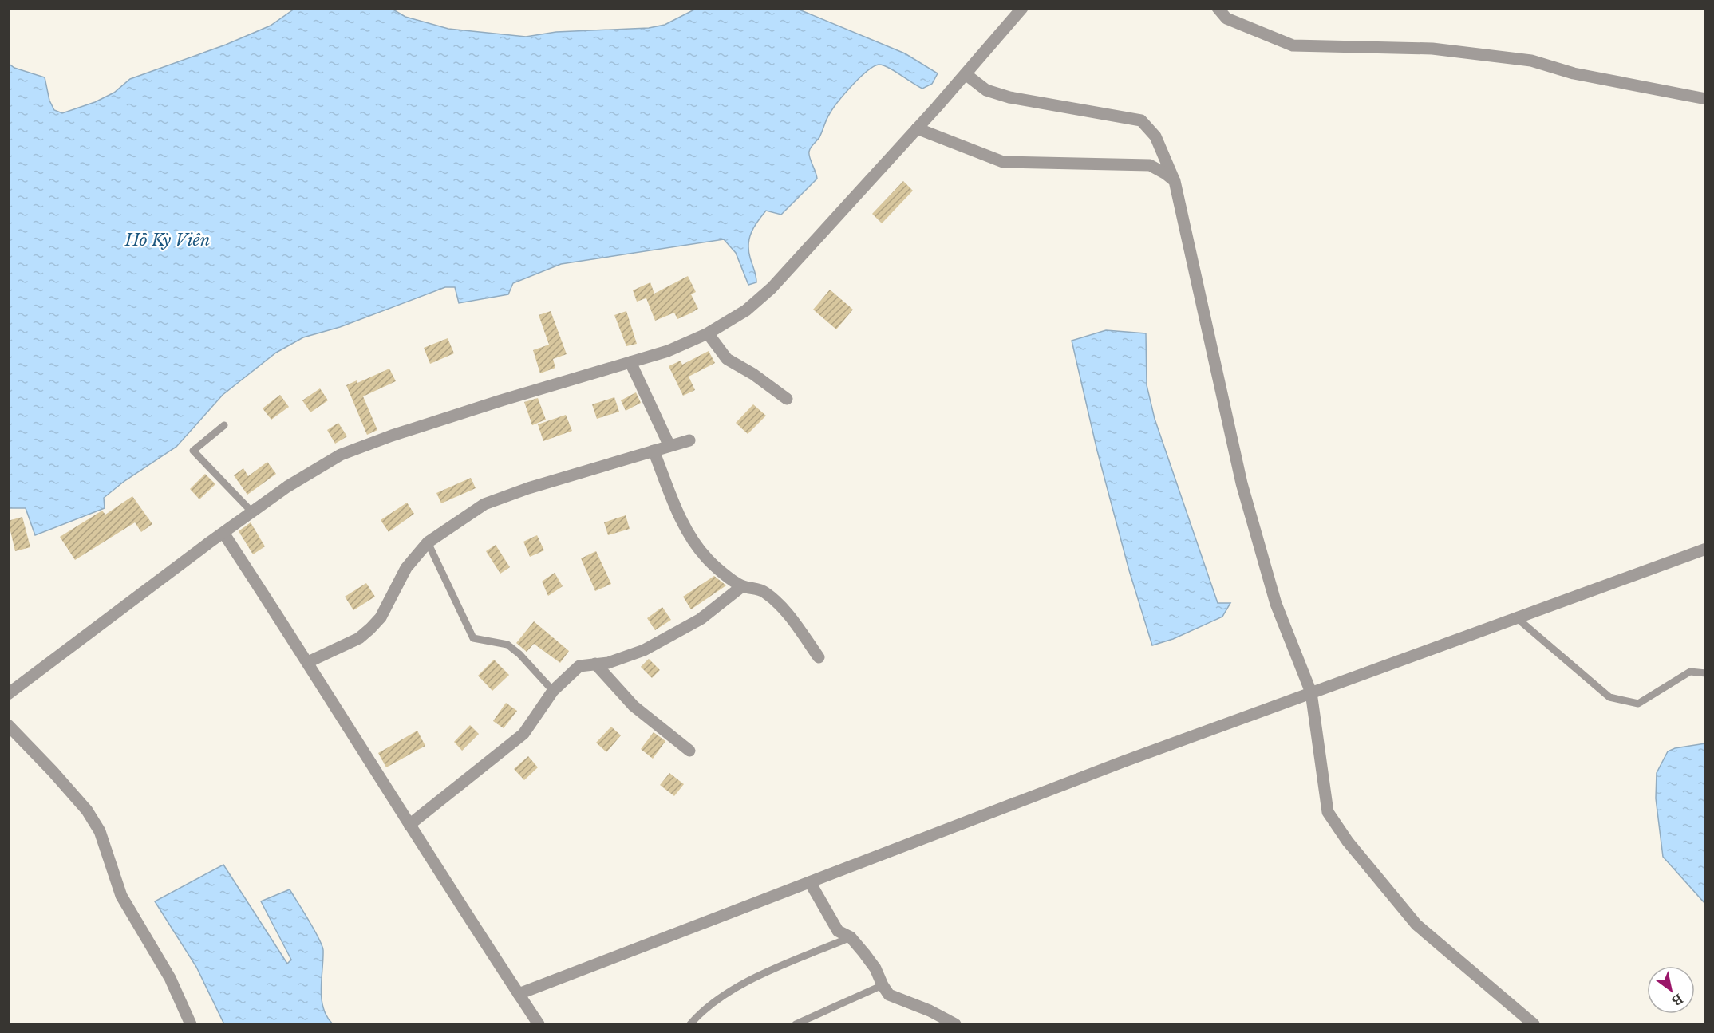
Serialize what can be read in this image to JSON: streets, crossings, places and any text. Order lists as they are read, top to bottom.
{
  "water": ["Hồ Kỳ Viên"],
  "north": "bottom right"
}
